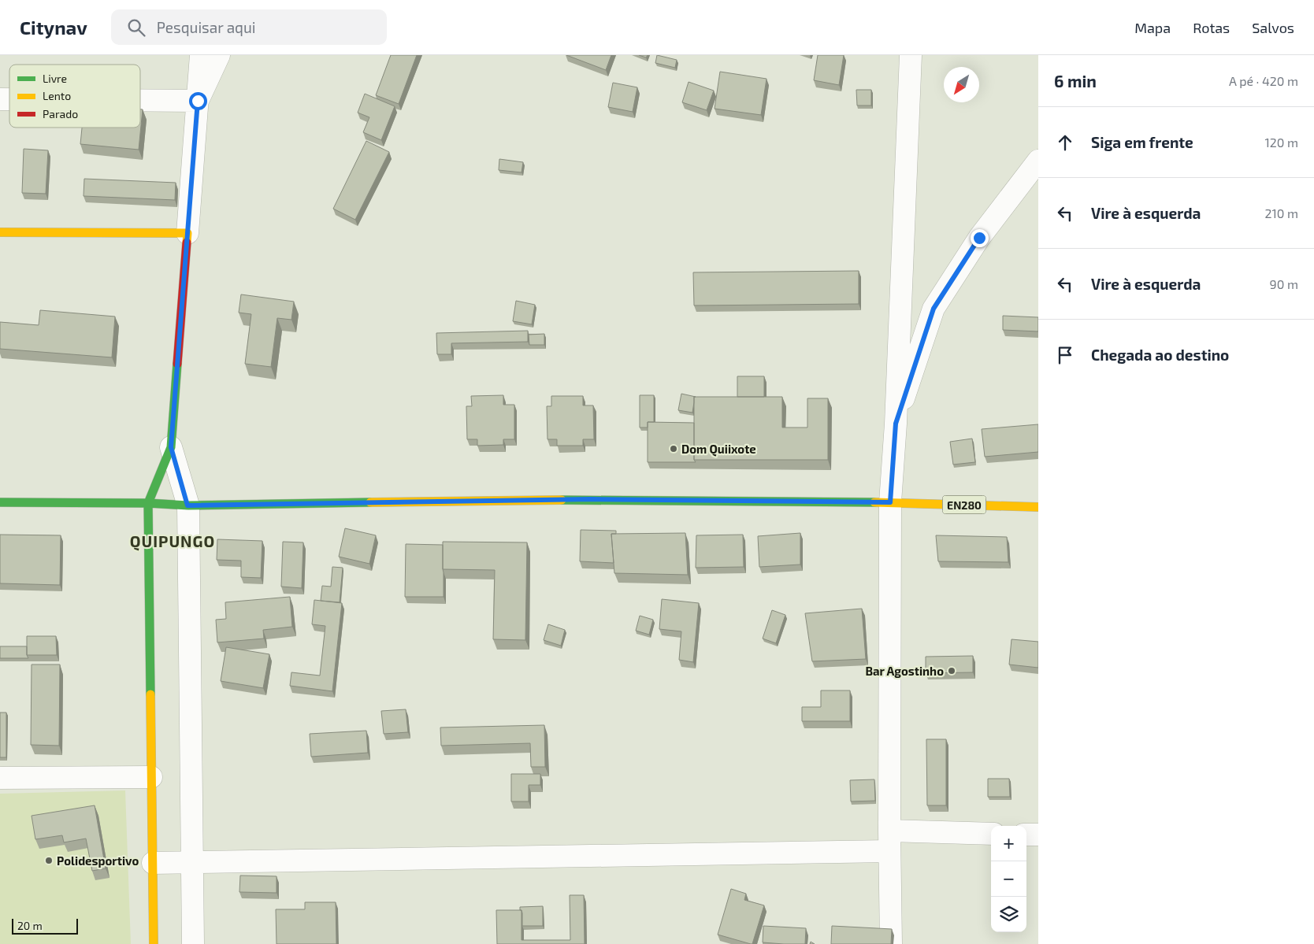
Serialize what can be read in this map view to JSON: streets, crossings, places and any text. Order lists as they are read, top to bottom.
{
  "streets": {
    "main road": ["EN280"]
  },
  "districts": ["QUIPUNGO"],
  "places": ["Dom Quiixote", "Bar Agostinho", "Polidesportivo"],
  "legend": ["Livre", "Lento", "Parado"],
  "scale_bar": "20 m",
  "north": "bottom left",
  "page": {
    "header": "Citynav",
    "search": "Pesquisar aqui",
    "nav": ["Mapa", "Rotas", "Salvos"],
    "heading": ["6 min", "A pé · 420 m"],
    "list": [
      ["Siga em frente", "120 m"],
      ["Vire à esquerda", "210 m"],
      ["Vire à esquerda", "90 m"],
      "Chegada ao destino"
    ],
    "map_buttons": ["+", "−"],
    "scale": "20 m"
  }
}
